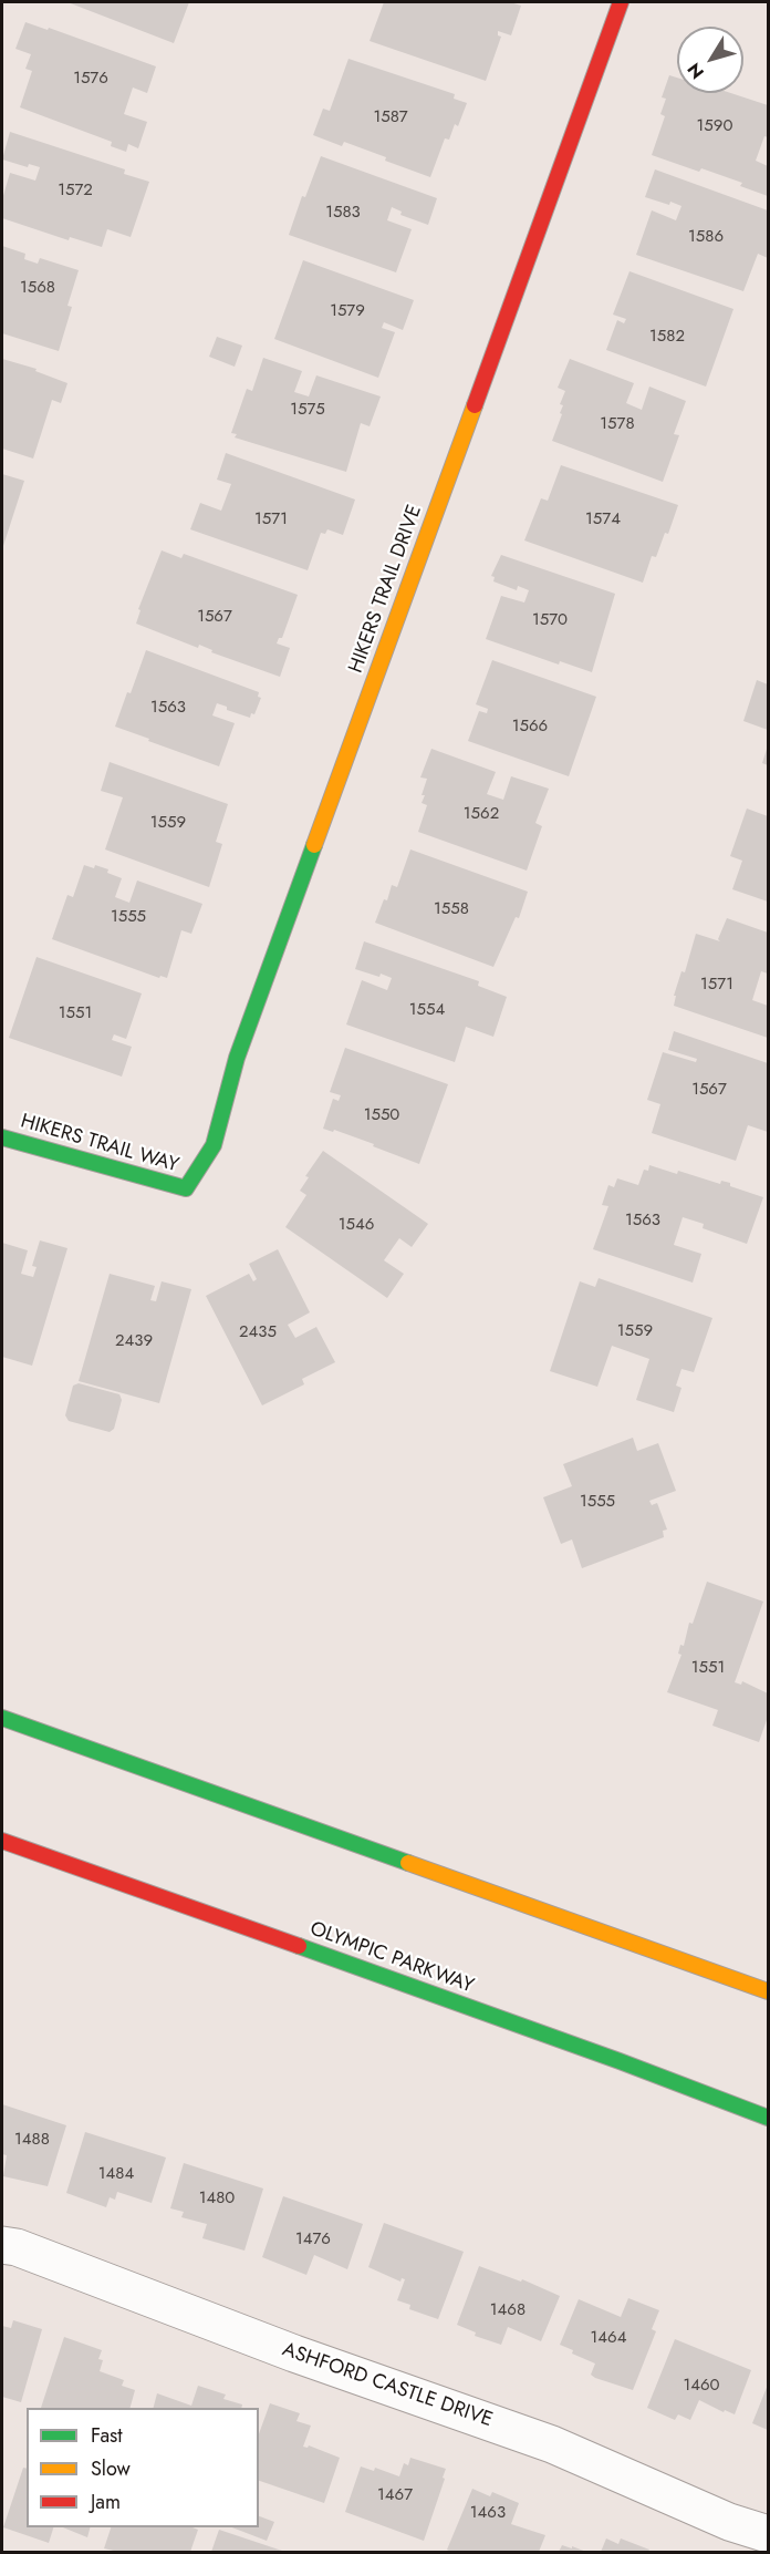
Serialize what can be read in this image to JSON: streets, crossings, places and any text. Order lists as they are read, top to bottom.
{
  "streets": {
    "main road": ["HIKERS TRAIL DRIVE", "HIKERS TRAIL WAY", "OLYMPIC PARKWAY"],
    "street": ["ASHFORD CASTLE DRIVE"]
  },
  "crossings": [
    ["HIKERS TRAIL DRIVE", "HIKERS TRAIL WAY"]
  ],
  "house_numbers": [
    "1576",
    "1587",
    "1590",
    "1572",
    "1583",
    "1586",
    "1568",
    "1579",
    "1582",
    "1575",
    "1578",
    "1571",
    "1574",
    "1567",
    "1570",
    "1563",
    "1566",
    "1562",
    "1559",
    "1558",
    "1555",
    "1571",
    "1554",
    "1551",
    "1567",
    "1550",
    "1563",
    "1546",
    "1559",
    "2435",
    "2439",
    "1555",
    "1551",
    "1488",
    "1484",
    "1480",
    "1476",
    "1468",
    "1464",
    "1460",
    "1467",
    "1463"
  ],
  "legend": ["Fast", "Slow", "Jam"],
  "north": "bottom left"
}
